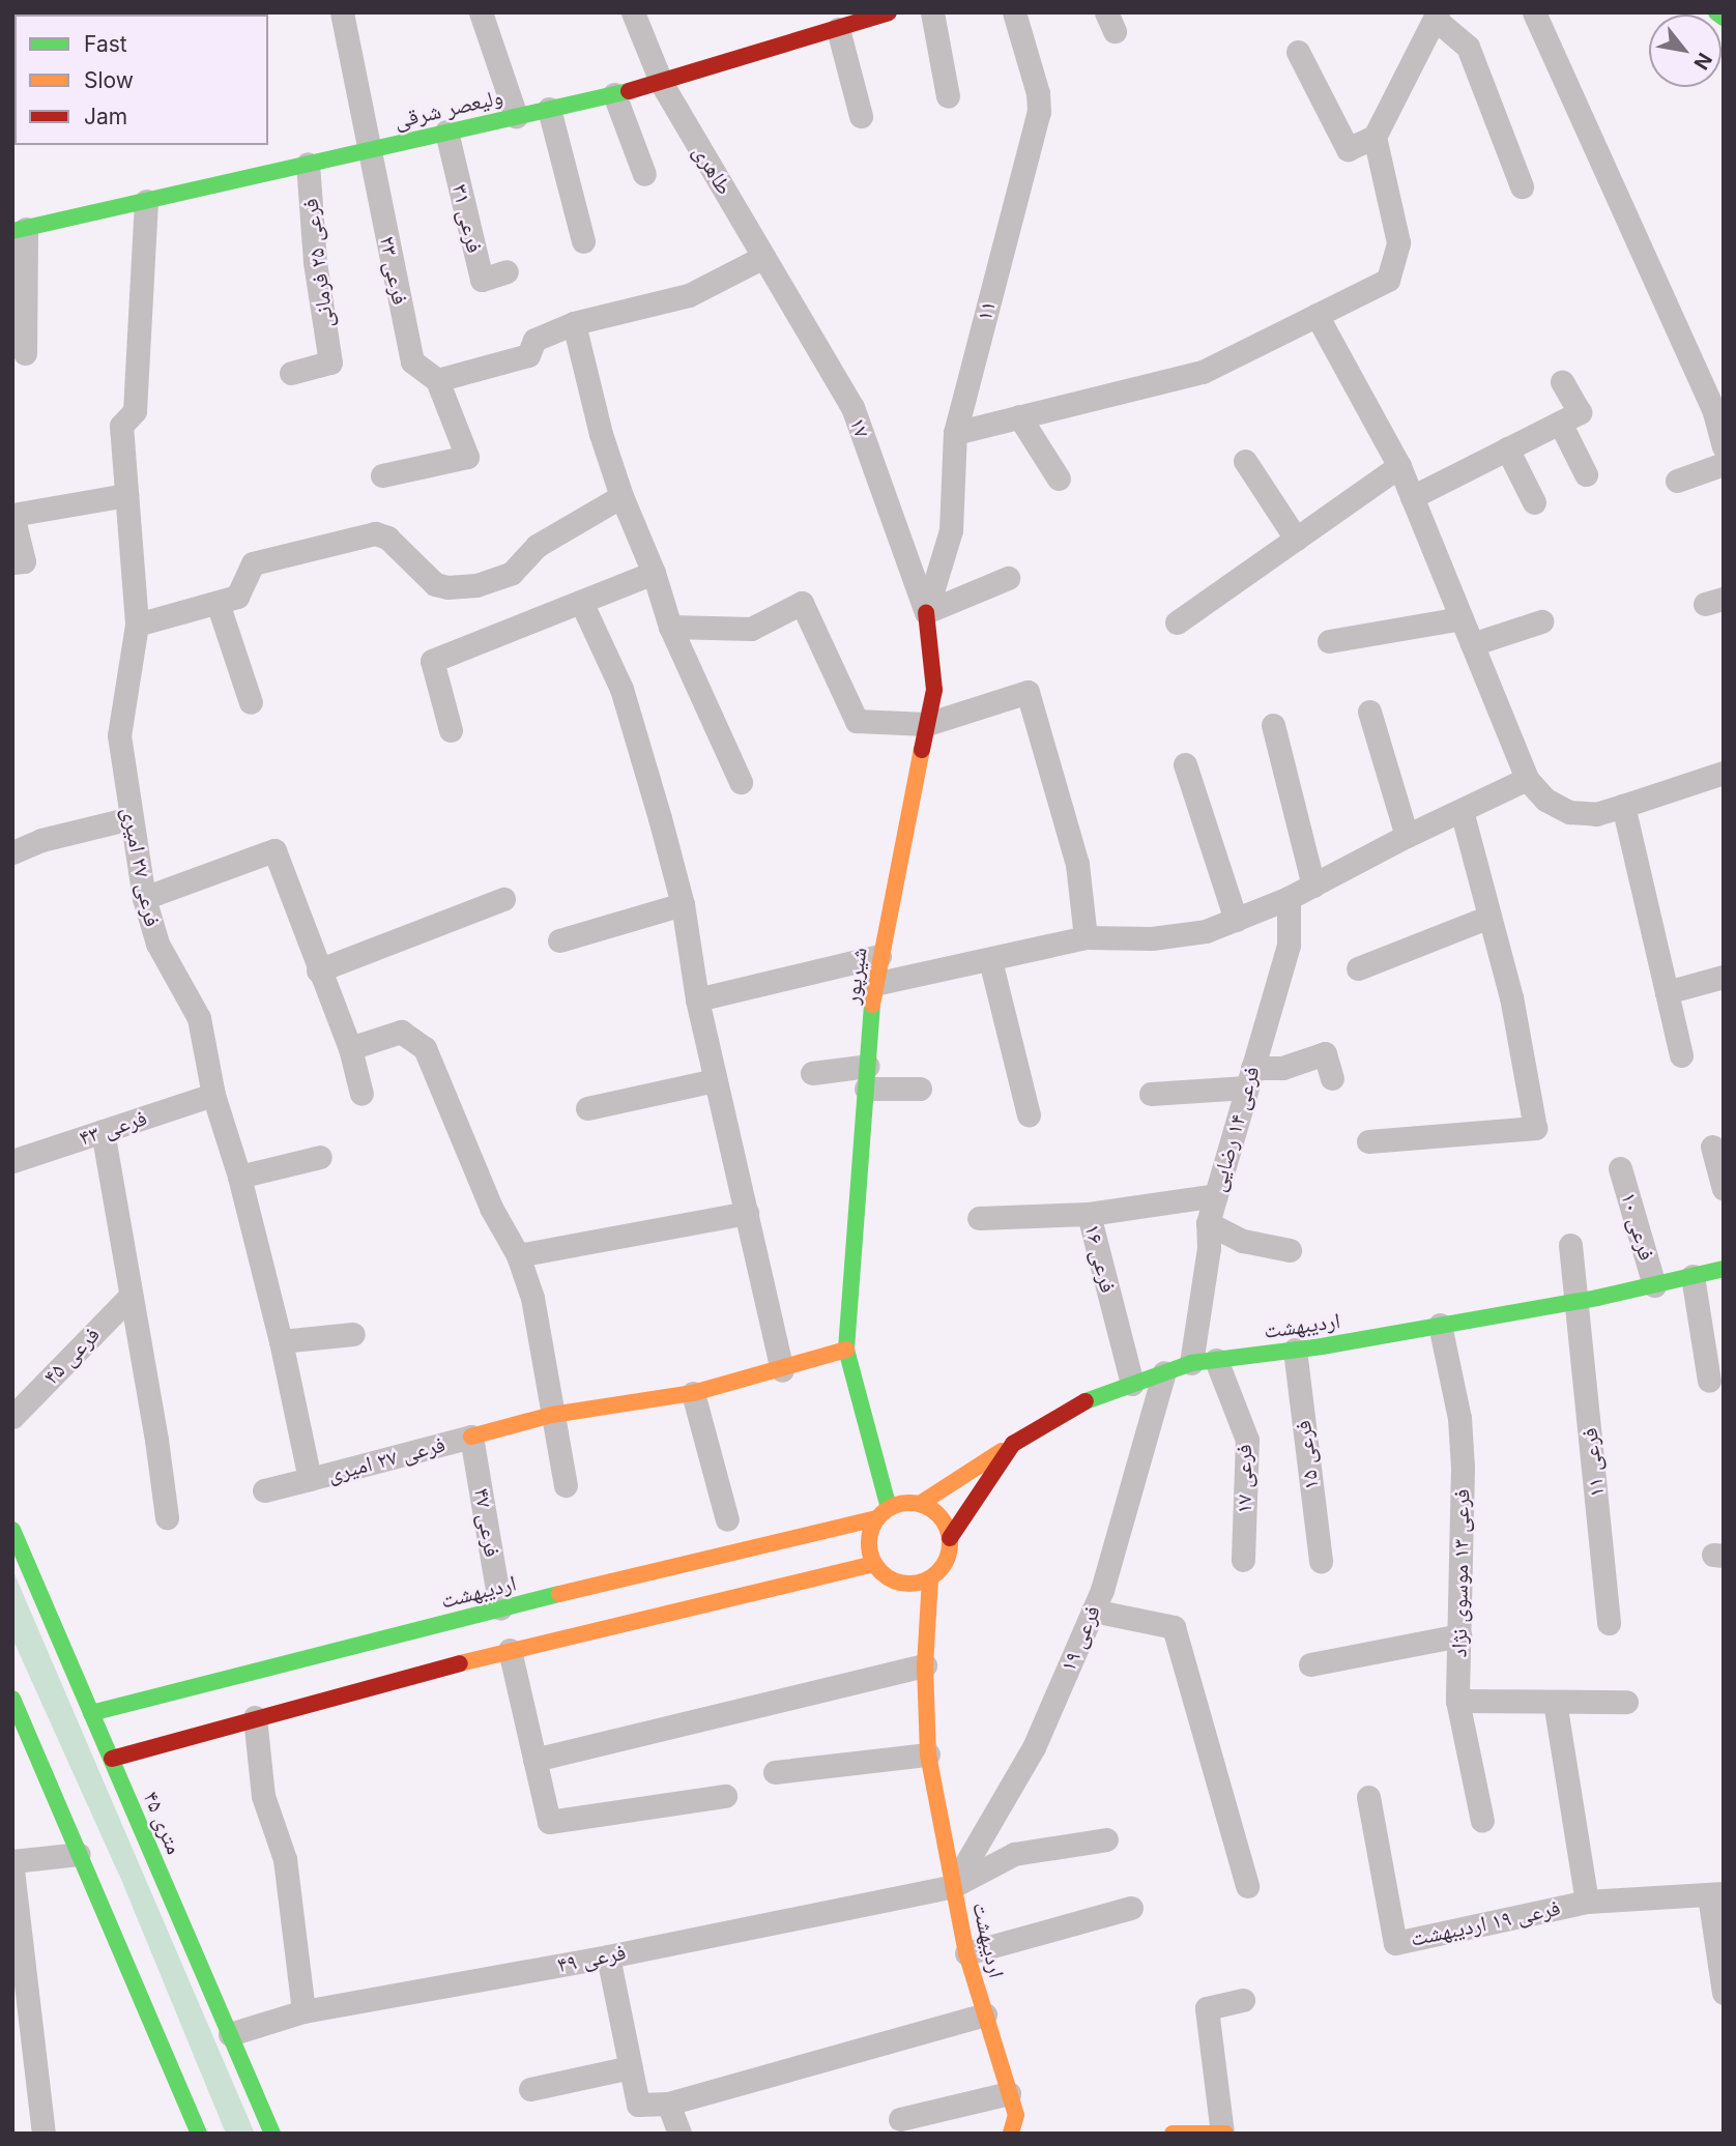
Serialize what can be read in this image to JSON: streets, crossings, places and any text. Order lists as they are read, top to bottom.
{
  "streets": {
    "main road": [
      "ولیعصر شرقی",
      "شیرپور",
      "اردیبهشت",
      "۴۵ متری"
    ],
    "street": [
      "طاهری",
      "فرعی ۳۱",
      "فرعی ۲۵ فرمانی",
      "فرعی ۲۳",
      "۱۱",
      "۱۷",
      "فرعی ۲۷ امیری",
      "فرعی ۴۳",
      "فرعی ۱۴ رضایی",
      "فرعی ۱۰",
      "فرعی ۱۶",
      "فرعی ۴۵",
      "فرعی ۱۵",
      "فرعی ۱۱",
      "فرعی ۱۷",
      "فرعی ۴۷",
      "فرعی ۱‍۳ موسوی نژاد",
      "فرعی ۱۹",
      "فرعی ۱۹ اردیبهشت",
      "فرعی ۴۹"
    ]
  },
  "crossings": [
    ["ولیعصر شرقی", "طاهری"],
    ["ولیعصر شرقی", "فرعی ۳۱"],
    ["ولیعصر شرقی", "فرعی ۲۵ فرمانی"],
    ["ولیعصر شرقی", "فرعی ۲۳"],
    ["ولیعصر شرقی", "فرعی ۲۷ امیری"],
    ["طاهری", "۱۷"],
    ["۱۱", "۱۷"],
    ["۱۱", "شیرپور"],
    ["۱۷", "شیرپور"],
    ["فرعی ۲۷ امیری", "فرعی ۴۳"],
    ["فرعی ۲۷ امیری", "فرعی ۴۷"],
    ["شیرپور", "اردیبهشت"],
    ["فرعی ۱۴ رضایی", "فرعی ۱۶"],
    ["فرعی ۱۴ رضایی", "اردیبهشت"],
    ["فرعی ۱۰", "اردیبهشت"],
    ["فرعی ۱۶", "اردیبهشت"],
    ["اردیبهشت", "فرعی ۱۵"],
    ["اردیبهشت", "فرعی ۱۱"],
    ["اردیبهشت", "فرعی ۱۷"],
    ["اردیبهشت", "فرعی ۴۷"],
    ["اردیبهشت", "فرعی ۱‍۳ موسوی نژاد"],
    ["اردیبهشت", "فرعی ۱۹"],
    ["اردیبهشت", "۴۵ متری"],
    ["اردیبهشت", "فرعی ۴۹"],
    ["فرعی ۱۹", "فرعی ۴۹"],
    ["۴۵ متری", "فرعی ۴۹"]
  ],
  "legend": ["Fast", "Slow", "Jam"],
  "north": "bottom right"
}
